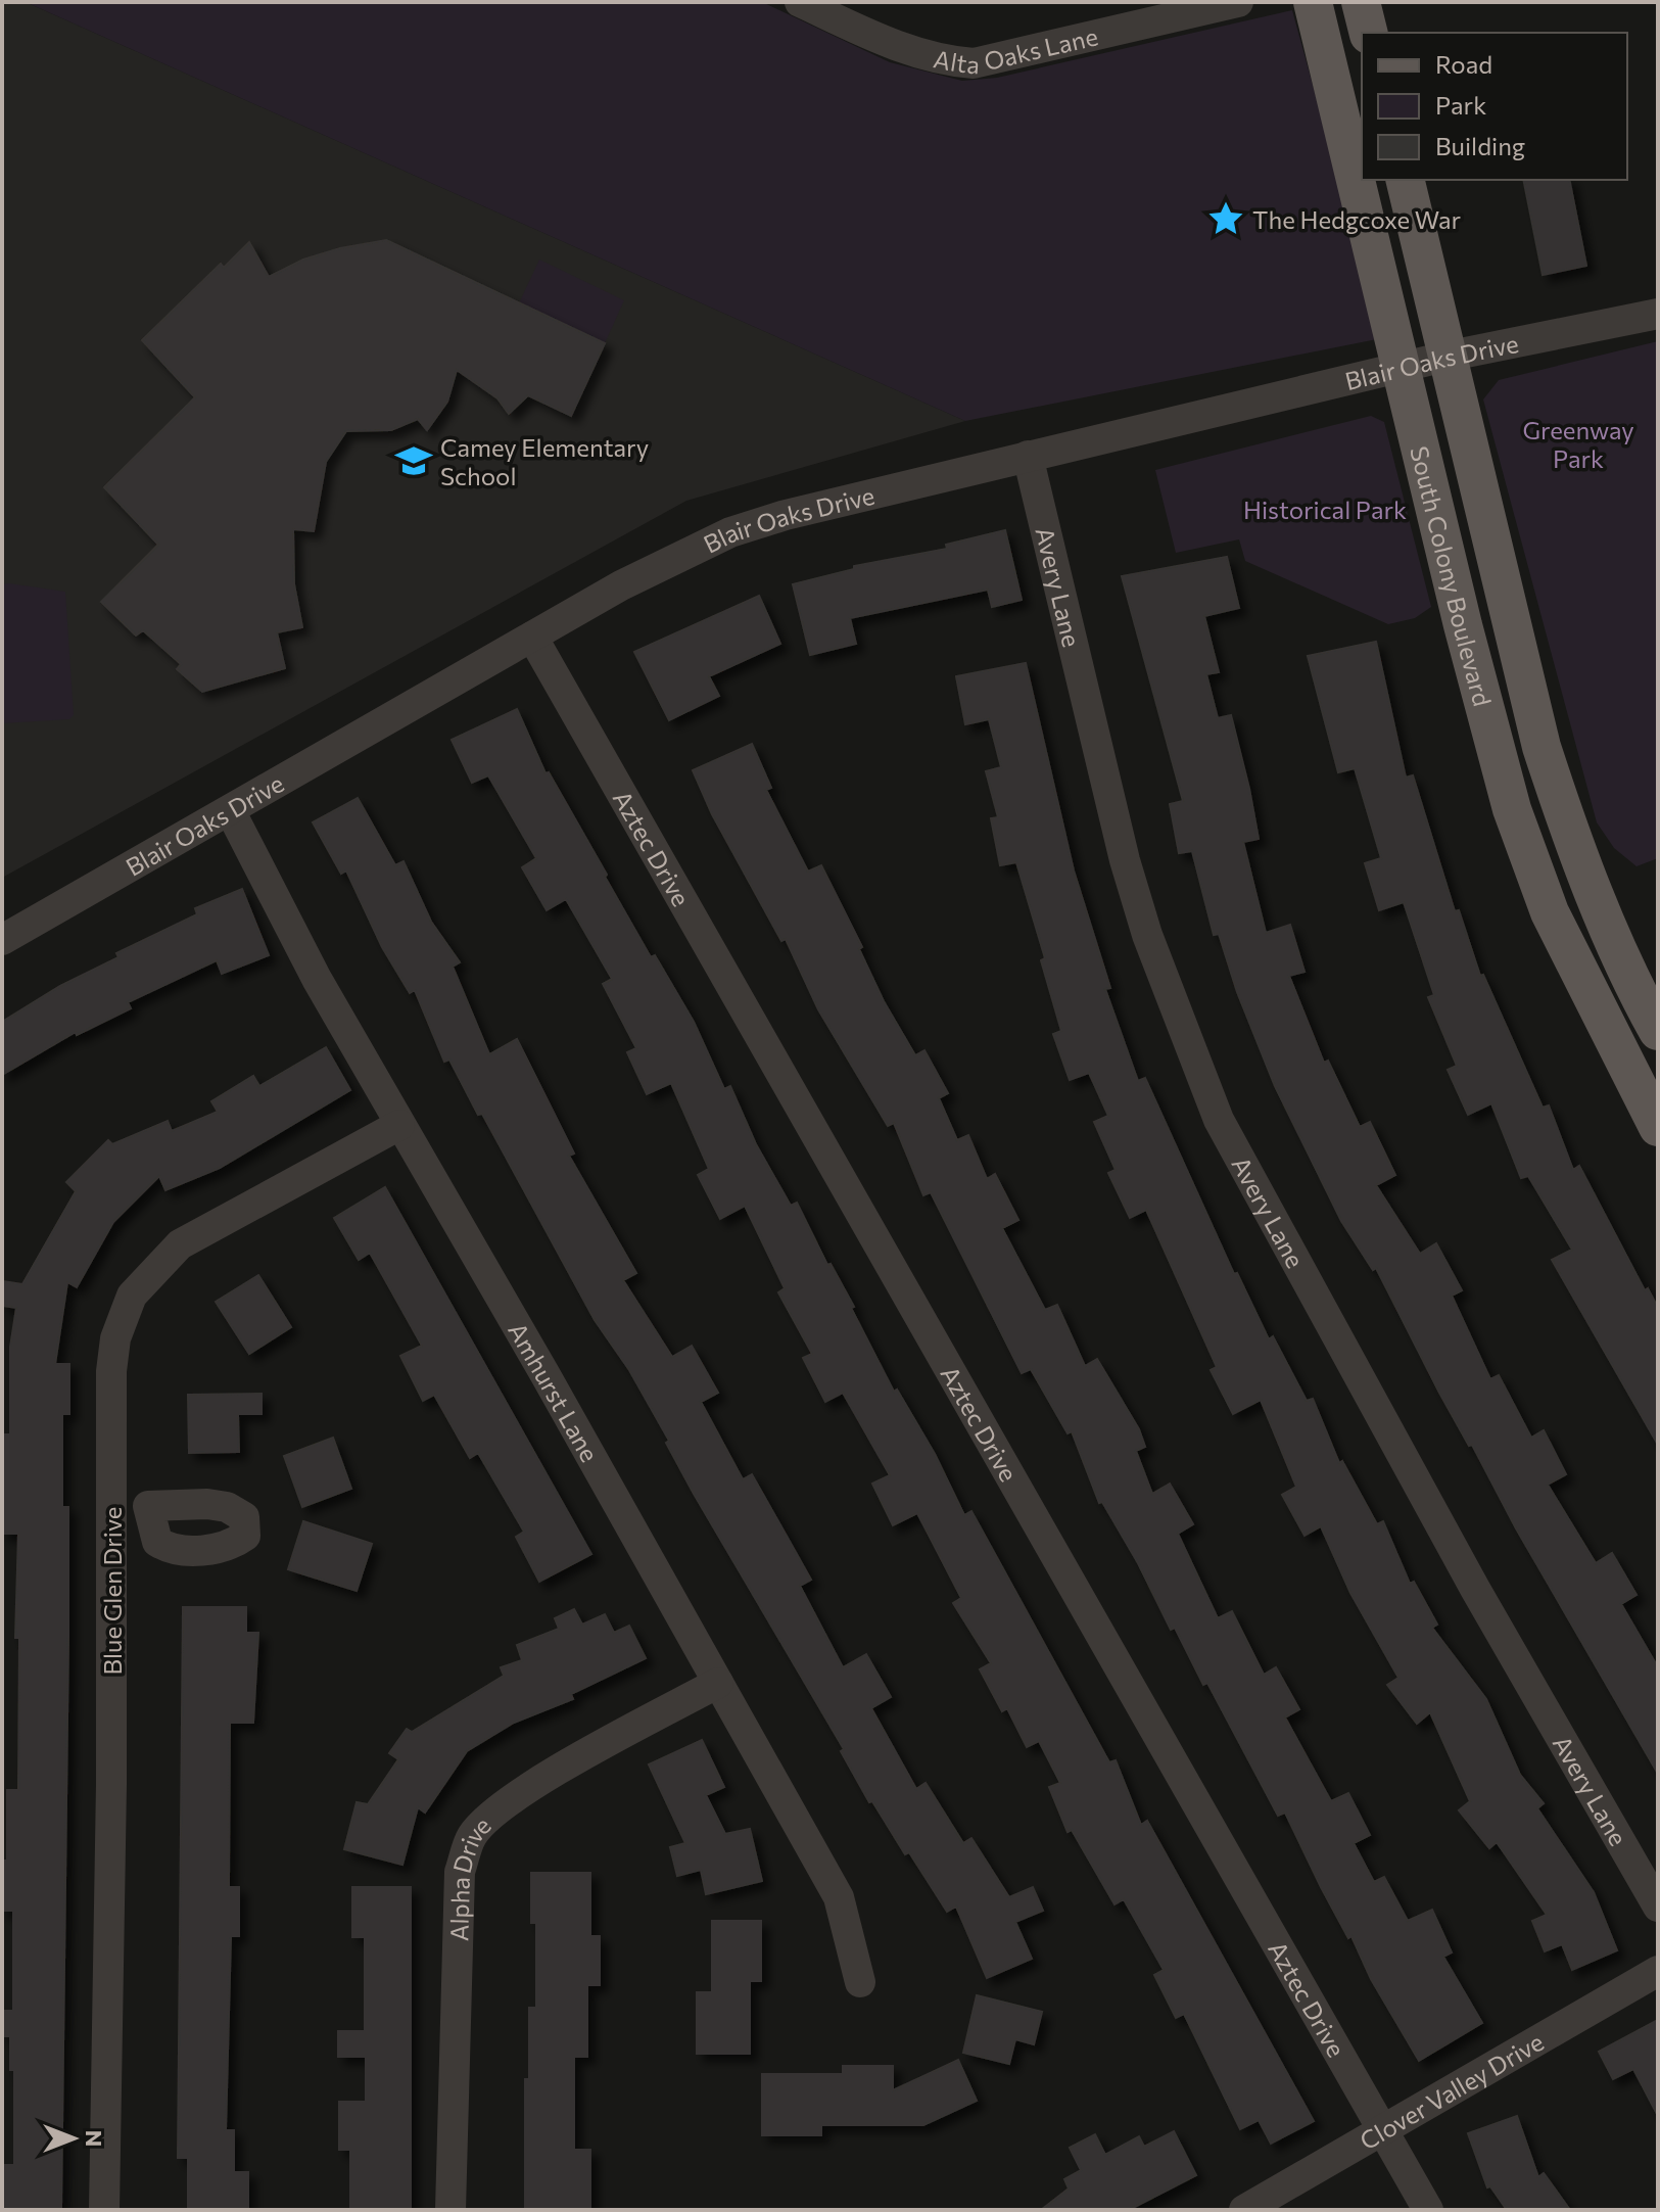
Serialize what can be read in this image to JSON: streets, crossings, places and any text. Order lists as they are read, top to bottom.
{
  "streets": {
    "main road": ["South Colony Boulevard"],
    "street": [
      "Alta Oaks Lane",
      "Blair Oaks Drive",
      "Avery Lane",
      "Aztec Drive",
      "Amhurst Lane",
      "Blue Glen Drive",
      "Alpha Drive",
      "Clover Valley Drive"
    ]
  },
  "crossings": [
    ["Blair Oaks Drive", "South Colony Boulevard"],
    ["Blair Oaks Drive", "Avery Lane"],
    ["Blair Oaks Drive", "Aztec Drive"],
    ["Blair Oaks Drive", "Amhurst Lane"],
    ["Aztec Drive", "Clover Valley Drive"],
    ["Amhurst Lane", "Blue Glen Drive"],
    ["Amhurst Lane", "Alpha Drive"]
  ],
  "parks": ["Greenway Park", "Historical Park"],
  "places": {
    "place": ["The Hedgcoxe War"],
    "school or university": ["Camey Elementary School"]
  },
  "legend": ["Road", "Park", "Building"],
  "north": "right"
}
